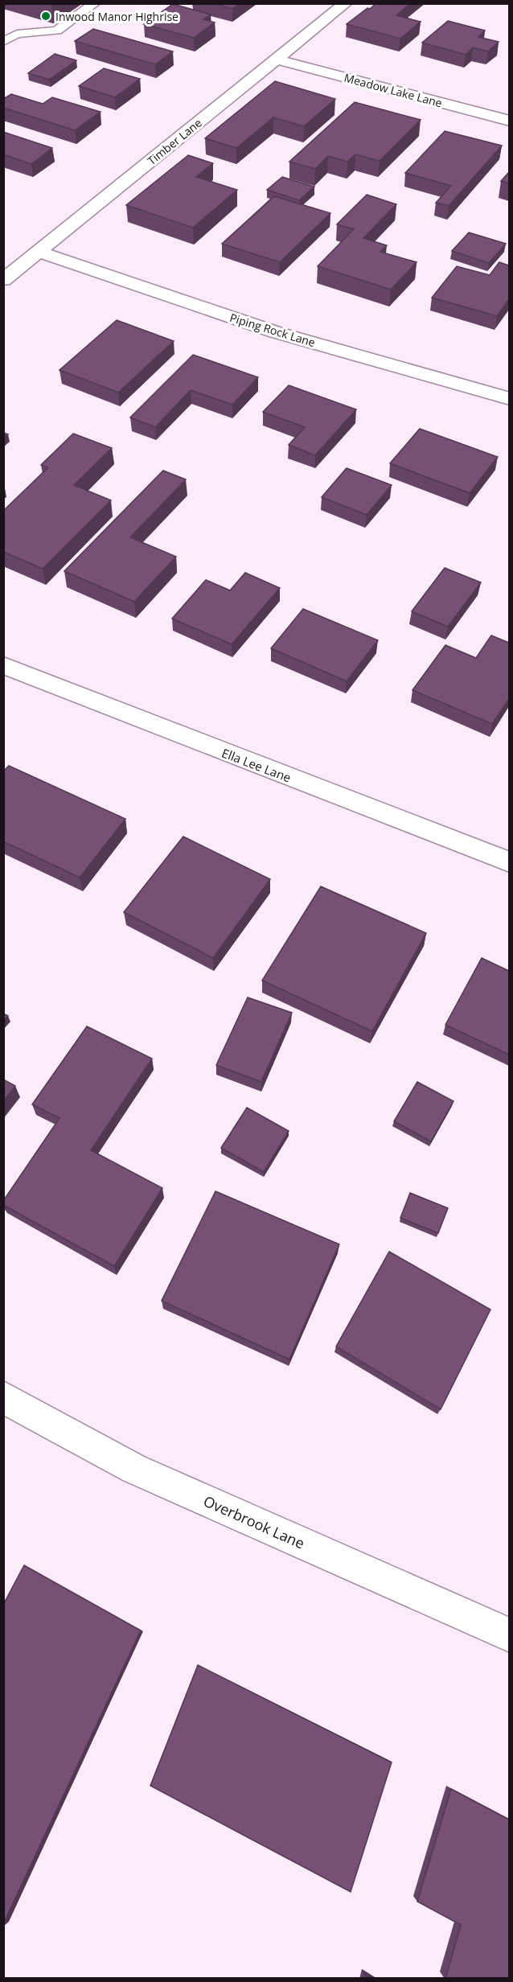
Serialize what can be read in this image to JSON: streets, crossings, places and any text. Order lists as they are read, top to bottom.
{
  "streets": {
    "street": [
      "Meadow Lake Lane",
      "Timber Lane",
      "Piping Rock Lane",
      "Ella Lee Lane",
      "Overbrook Lane"
    ]
  },
  "crossings": [
    ["Meadow Lake Lane", "Timber Lane"],
    ["Timber Lane", "Piping Rock Lane"]
  ],
  "places": ["Inwood Manor Highrise"]
}
